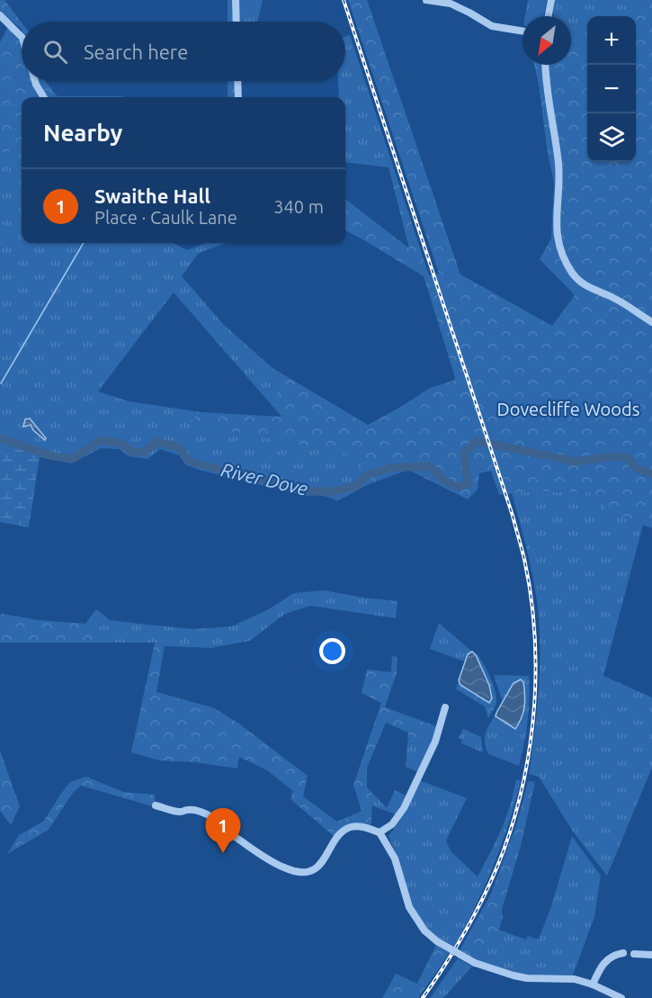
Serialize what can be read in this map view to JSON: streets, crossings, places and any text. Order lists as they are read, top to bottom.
{
  "water": ["River Dove"],
  "parks": ["Dovecliffe Woods"],
  "north": "bottom left",
  "page": {
    "map_buttons": ["+", "−"],
    "search": "Search here",
    "heading": "Nearby",
    "list": [
      {
        "mark": "1",
        "name": "Swaithe Hall",
        "note": "Place · Caulk Lane",
        "value": "340 m"
      }
    ],
    "pins": "1"
  }
}
